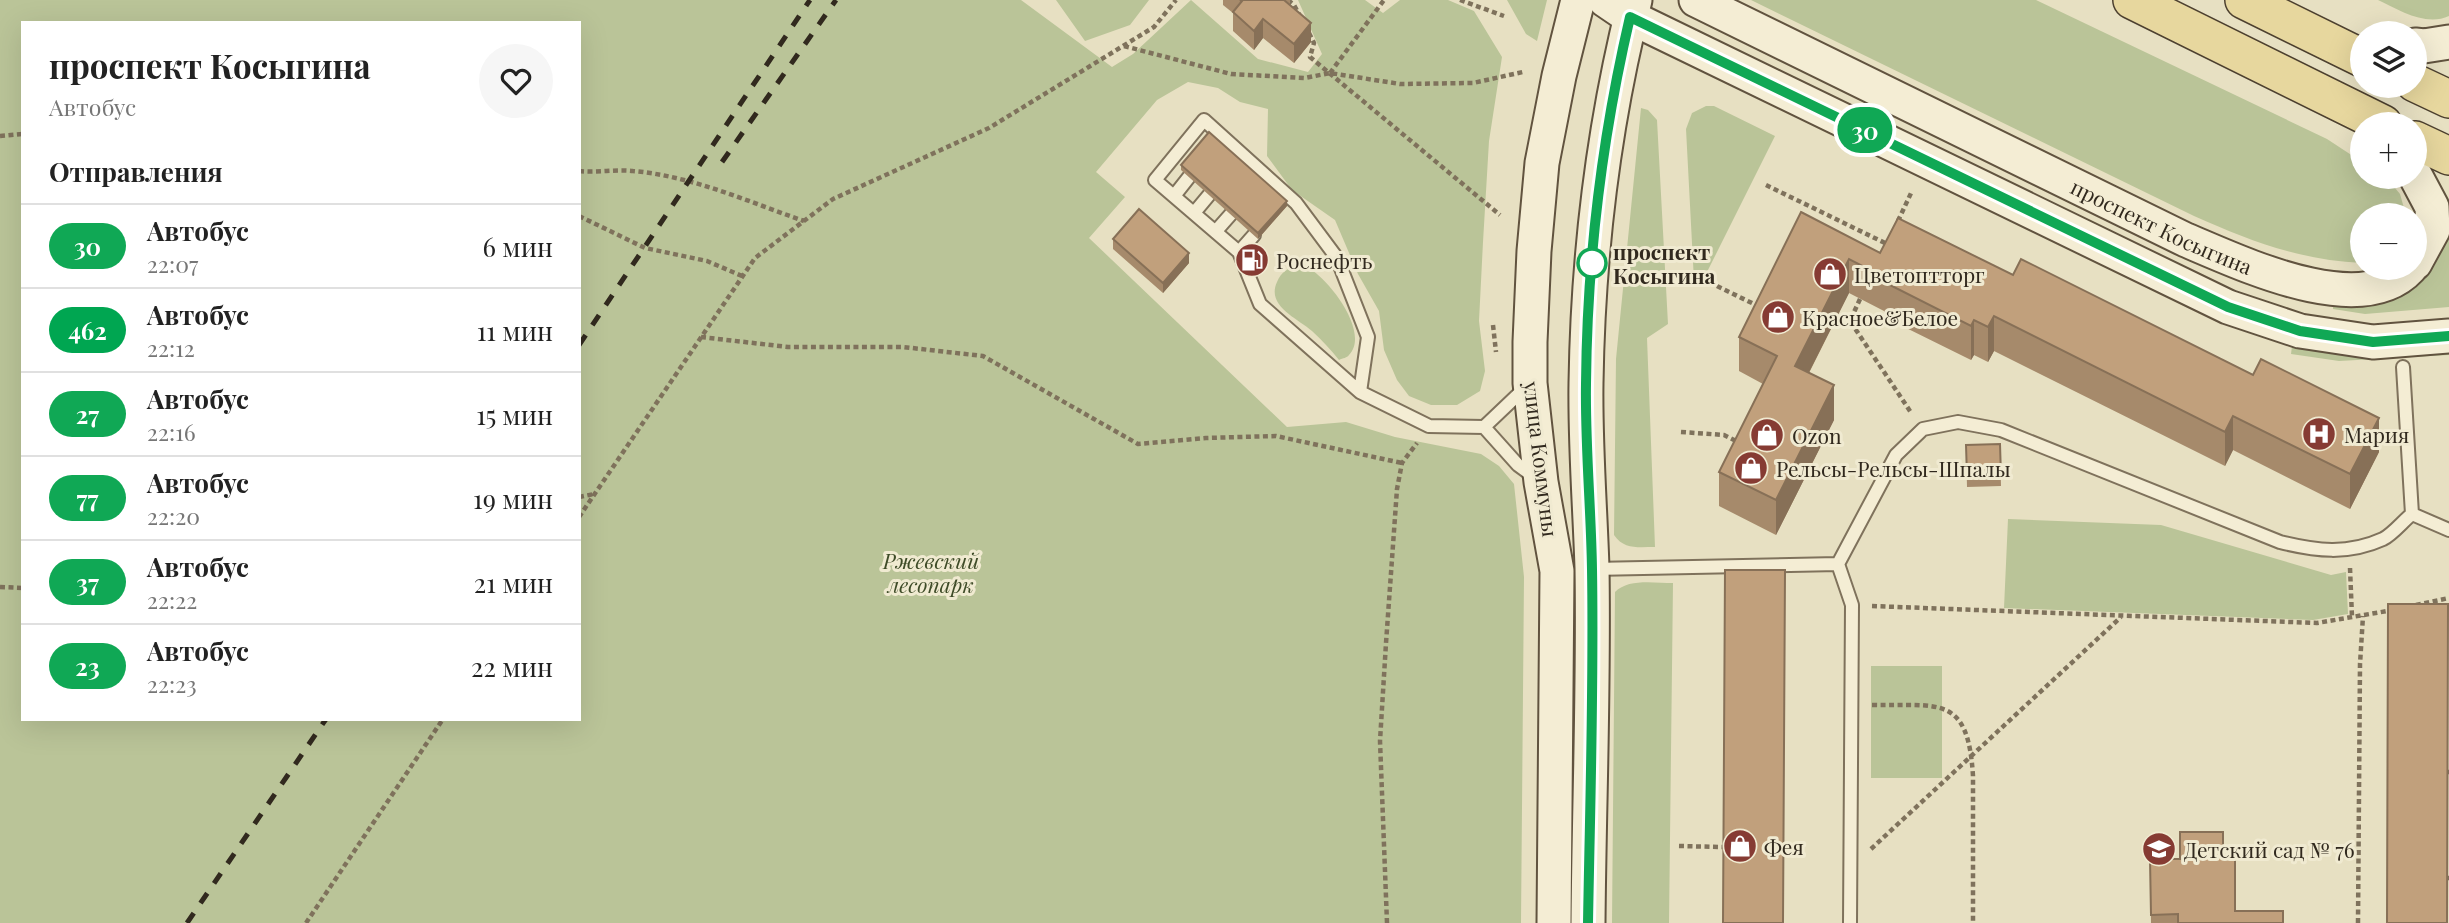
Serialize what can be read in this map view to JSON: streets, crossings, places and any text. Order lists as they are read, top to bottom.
{
  "streets": {
    "main road": ["проспект Косыгина", "улица Коммуны"]
  },
  "crossings": [
    ["проспект Косыгина", "улица Коммуны"]
  ],
  "parks": ["Ржевский лесопарк"],
  "places": {
    "fuel station": ["Роснефть"],
    "other": ["проспект Косыгина"],
    "shop": [
      "Цветоптторг",
      "Красное&Белое",
      "Ozon",
      "Рельсы-Рельсы-Шпалы",
      "Фея"
    ],
    "hospital": ["Мария"],
    "school or university": ["Детский сад № 76"]
  },
  "lines": ["bus line 30"],
  "page": {
    "on_map": "30",
    "map_buttons": ["+", "−"],
    "heading": [
      ["проспект Косыгина", "Автобус"],
      "Отправления"
    ],
    "list": [
      {
        "mark": "30",
        "name": "Автобус",
        "note": "22:07",
        "value": "6 мин"
      },
      {
        "mark": "462",
        "name": "Автобус",
        "note": "22:12",
        "value": "11 мин"
      },
      {
        "mark": "27",
        "name": "Автобус",
        "note": "22:16",
        "value": "15 мин"
      },
      {
        "mark": "77",
        "name": "Автобус",
        "note": "22:20",
        "value": "19 мин"
      },
      {
        "mark": "37",
        "name": "Автобус",
        "note": "22:22",
        "value": "21 мин"
      },
      {
        "mark": "23",
        "name": "Автобус",
        "note": "22:23",
        "value": "22 мин"
      }
    ]
  }
}
